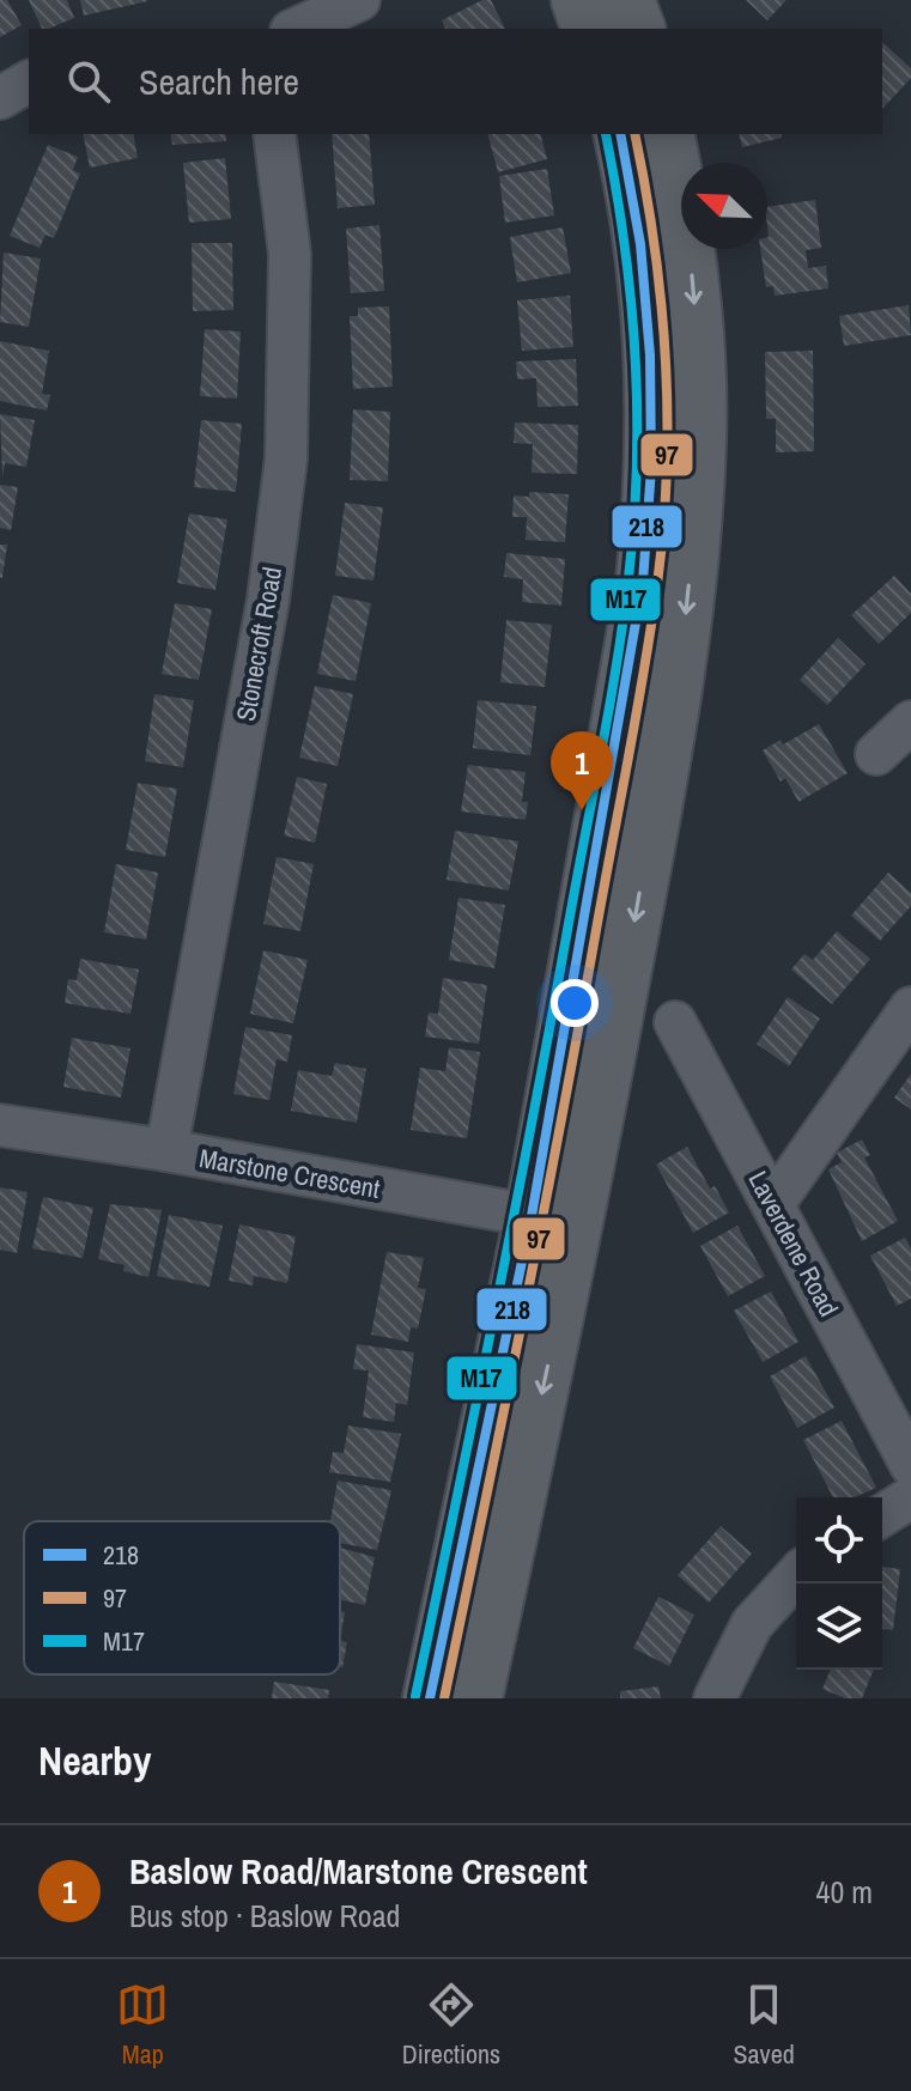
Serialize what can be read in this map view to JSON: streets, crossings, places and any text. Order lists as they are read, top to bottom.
{
  "streets": {
    "street": ["Stonecroft Road", "Marstone Crescent", "Laverdene Road"]
  },
  "crossings": [
    ["Stonecroft Road", "Marstone Crescent"]
  ],
  "lines": ["transit line 218", "transit line 97", "transit line M17"],
  "legend": ["218", "97", "M17"],
  "north": "top left",
  "page": {
    "search": "Search here",
    "pins": "1",
    "heading": "Nearby",
    "list": [
      {
        "mark": "1",
        "name": "Baslow Road/Marstone Crescent",
        "note": "Bus stop · Baslow Road",
        "value": "40 m"
      }
    ],
    "nav": ["Map", "Directions", "Saved"]
  }
}
